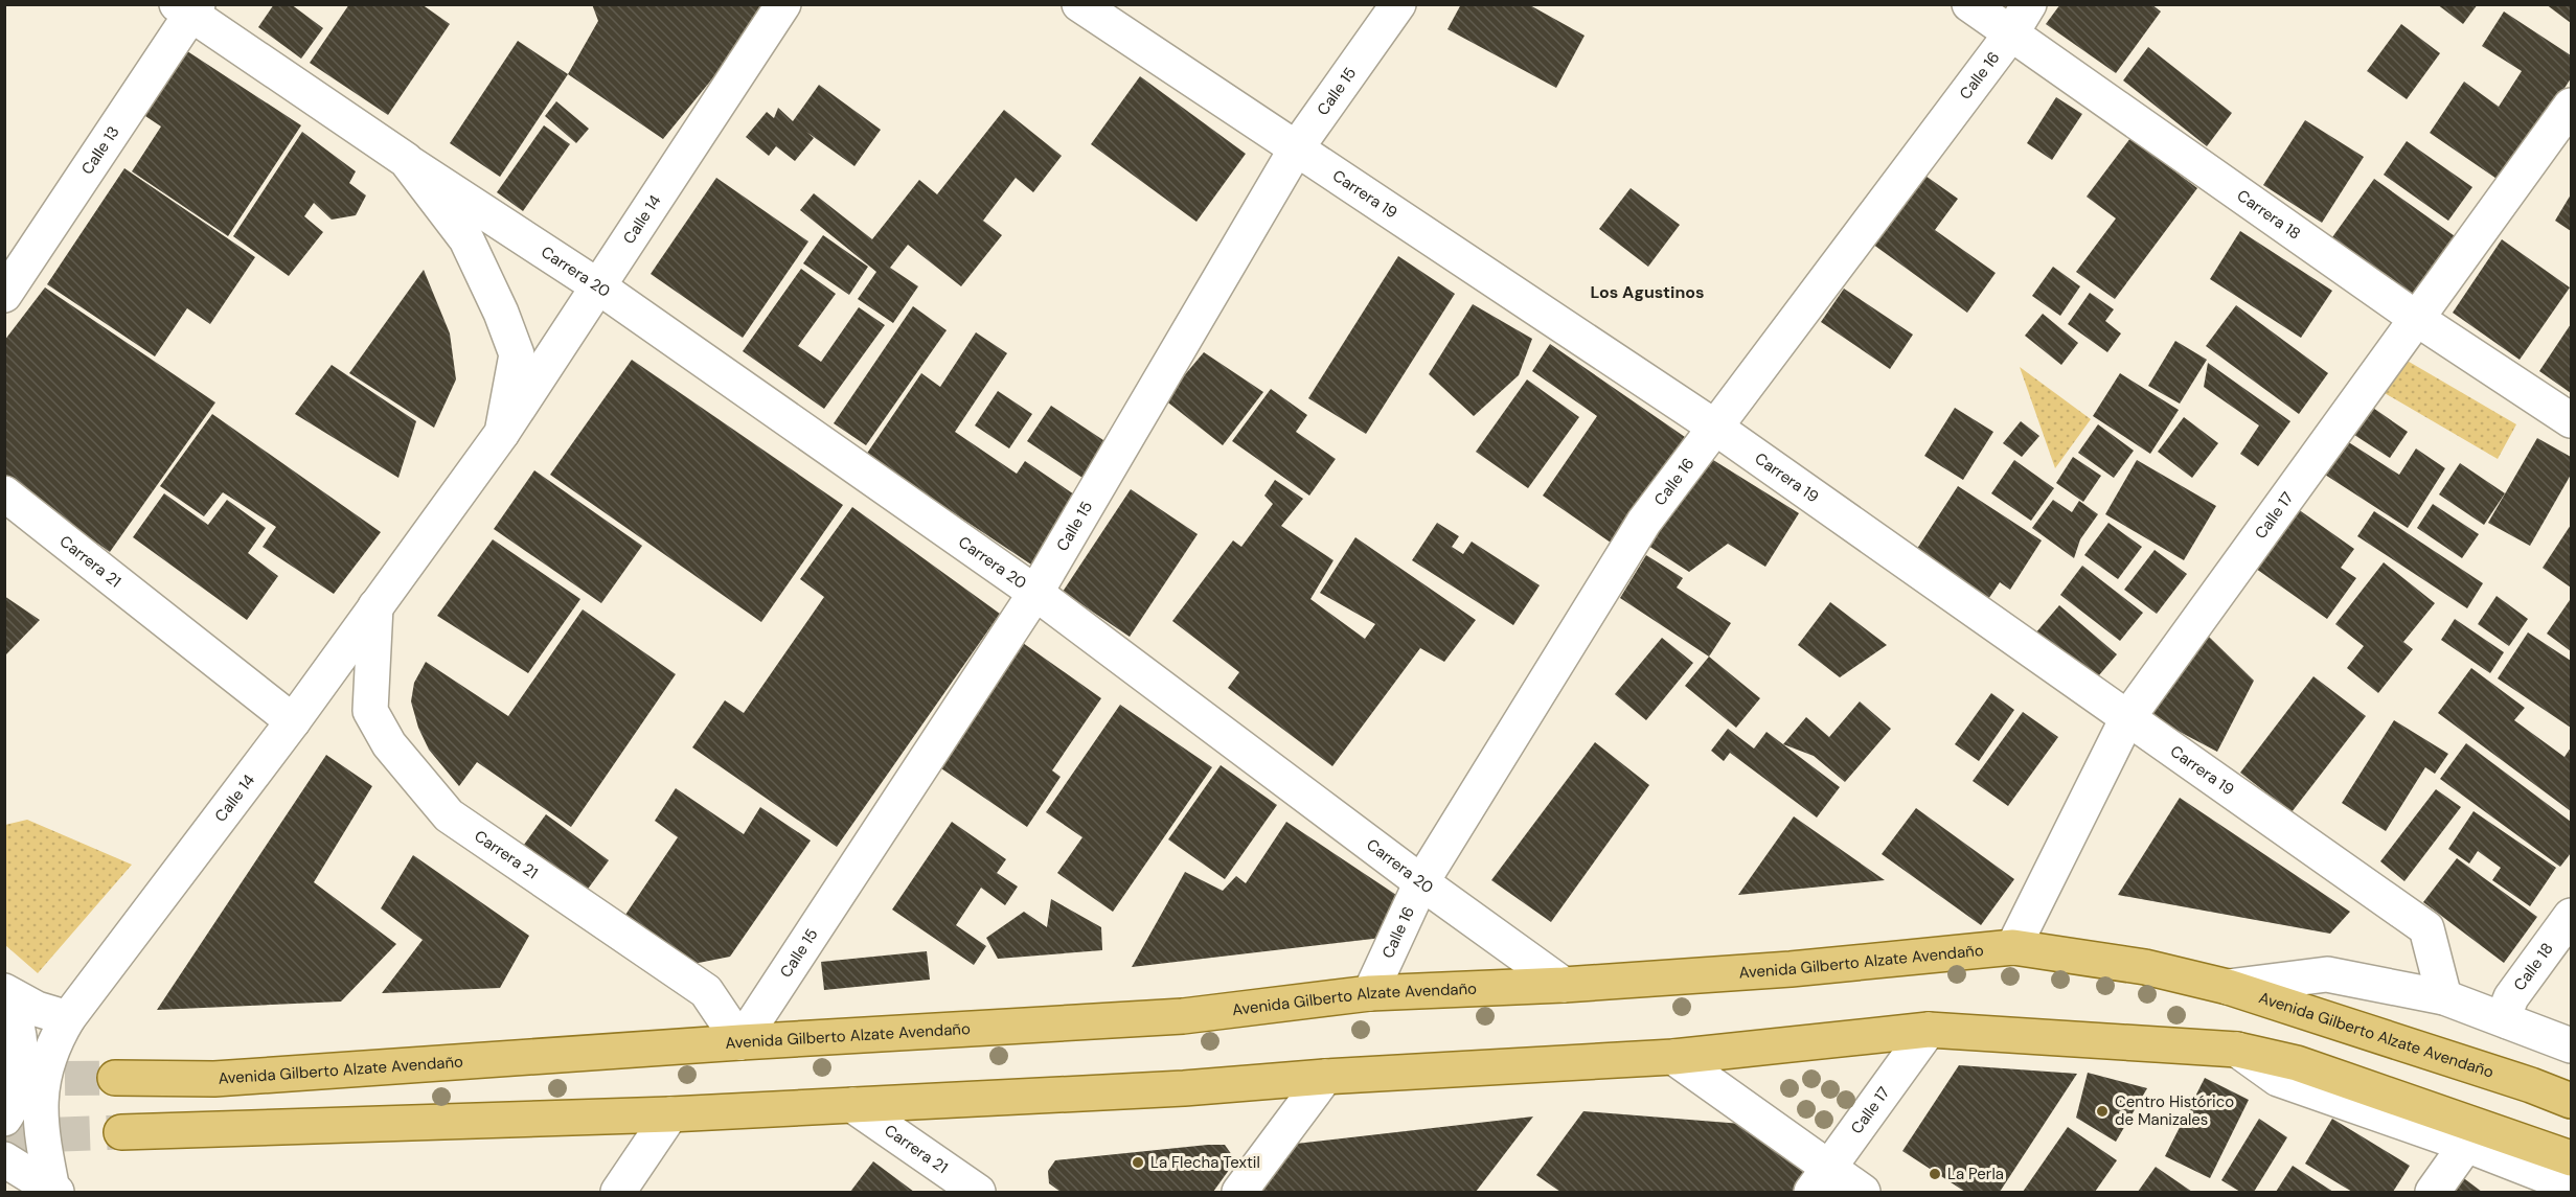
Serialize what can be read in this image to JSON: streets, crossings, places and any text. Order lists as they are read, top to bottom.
{
  "streets": {
    "main road": ["Avenida Gilberto Alzate Avendaño"],
    "street": [
      "Calle 16",
      "Calle 15",
      "Calle 13",
      "Carrera 19",
      "Carrera 18",
      "Calle 14",
      "Carrera 20",
      "Calle 17",
      "Carrera 21",
      "Calle 18"
    ]
  },
  "crossings": [
    ["Calle 16", "Carrera 19"],
    ["Calle 16", "Carrera 18"],
    ["Calle 16", "Carrera 20"],
    ["Calle 16", "Avenida Gilberto Alzate Avendaño"],
    ["Calle 15", "Carrera 19"],
    ["Calle 15", "Carrera 20"],
    ["Calle 15", "Carrera 21"],
    ["Calle 15", "Avenida Gilberto Alzate Avendaño"],
    ["Calle 13", "Carrera 20"],
    ["Carrera 19", "Calle 17"],
    ["Carrera 18", "Calle 17"],
    ["Calle 14", "Carrera 20"],
    ["Calle 14", "Carrera 21"],
    ["Carrera 20", "Avenida Gilberto Alzate Avendaño"],
    ["Calle 17", "Avenida Gilberto Alzate Avendaño"],
    ["Carrera 21", "Avenida Gilberto Alzate Avendaño"]
  ],
  "districts": ["Los Agustinos"],
  "places": ["Centro Histórico de Manizales", "La Flecha Textil", "La Perla"]
}
